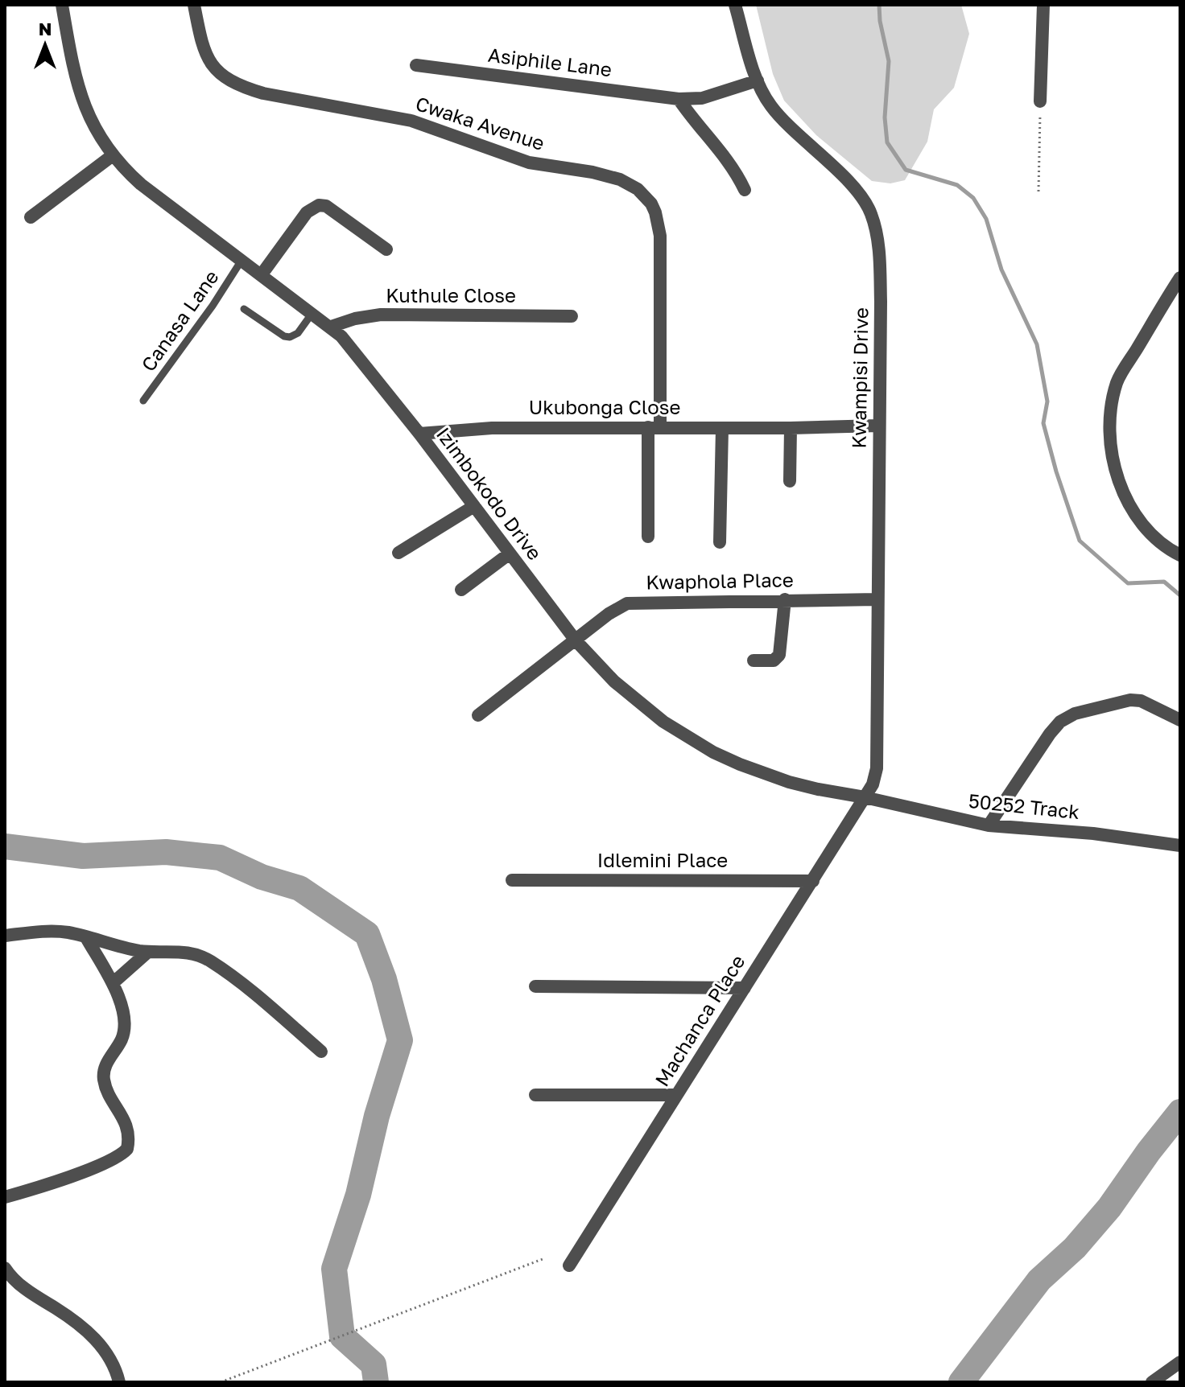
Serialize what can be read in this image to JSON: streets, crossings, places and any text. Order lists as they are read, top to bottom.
{
  "streets": {
    "street": [
      "Asiphile Lane",
      "Cwaka Avenue",
      "Kuthule Close",
      "Kwampisi Drive",
      "Ukubonga Close",
      "Izimbokodo Drive",
      "Kwaphola Place",
      "50252 Track",
      "Idlemini Place",
      "Machanca Place"
    ],
    "lane": ["Canasa Lane"]
  },
  "crossings": [
    ["Asiphile Lane", "Kwampisi Drive"],
    ["Cwaka Avenue", "Ukubonga Close"],
    ["Kuthule Close", "Izimbokodo Drive"],
    ["Canasa Lane", "Izimbokodo Drive"],
    ["Kwampisi Drive", "Ukubonga Close"],
    ["Kwampisi Drive", "Izimbokodo Drive"],
    ["Kwampisi Drive", "Kwaphola Place"],
    ["Kwampisi Drive", "50252 Track"],
    ["Kwampisi Drive", "Machanca Place"],
    ["Ukubonga Close", "Izimbokodo Drive"],
    ["Izimbokodo Drive", "Kwaphola Place"],
    ["Izimbokodo Drive", "50252 Track"],
    ["Izimbokodo Drive", "Machanca Place"],
    ["50252 Track", "Machanca Place"],
    ["Idlemini Place", "Machanca Place"]
  ],
  "north": "top"
}
